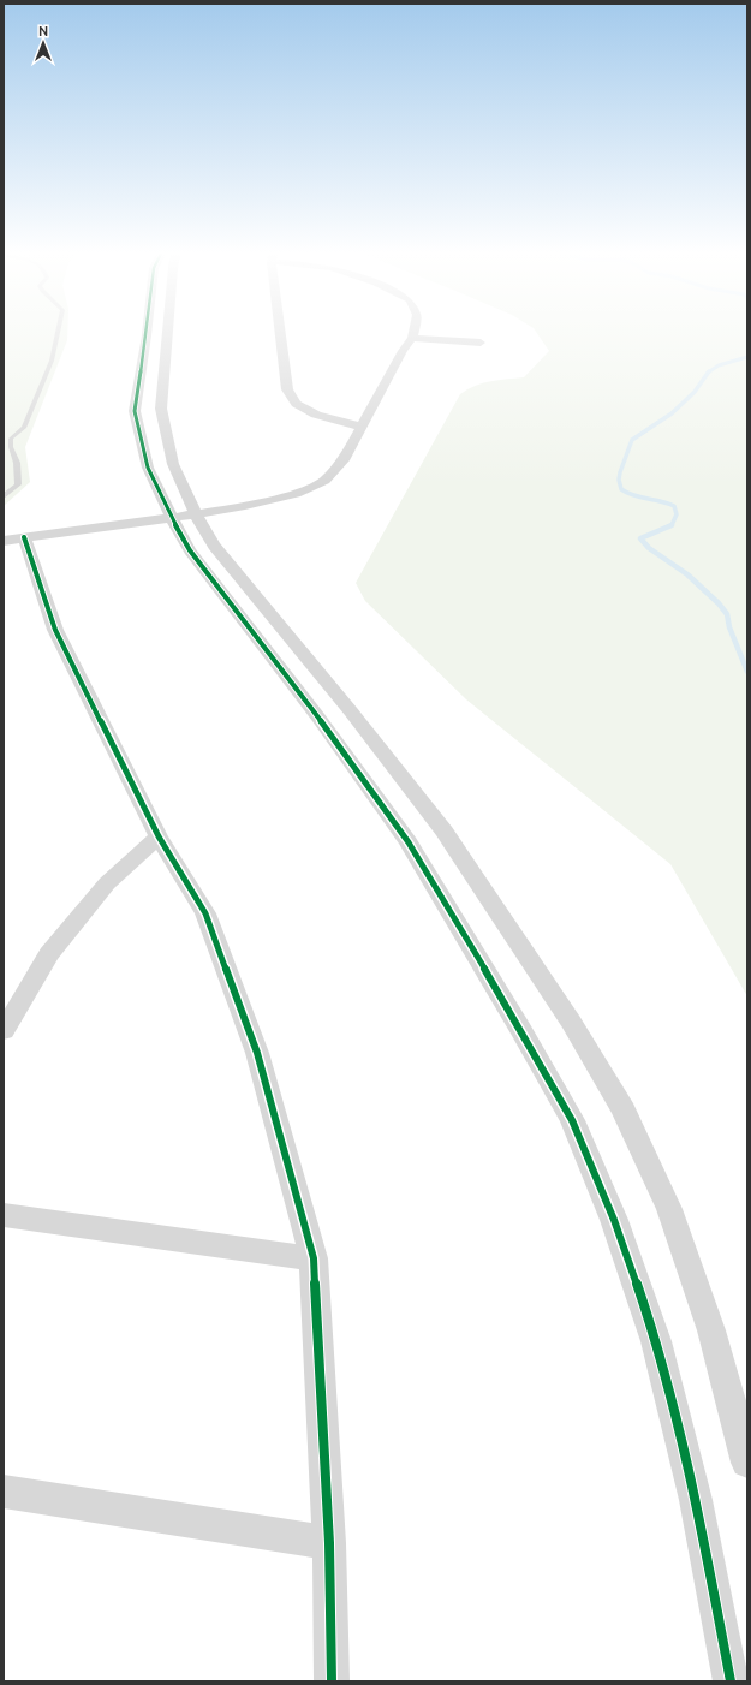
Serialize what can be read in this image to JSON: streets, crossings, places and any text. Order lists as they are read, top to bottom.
{
  "north": "top"
}
